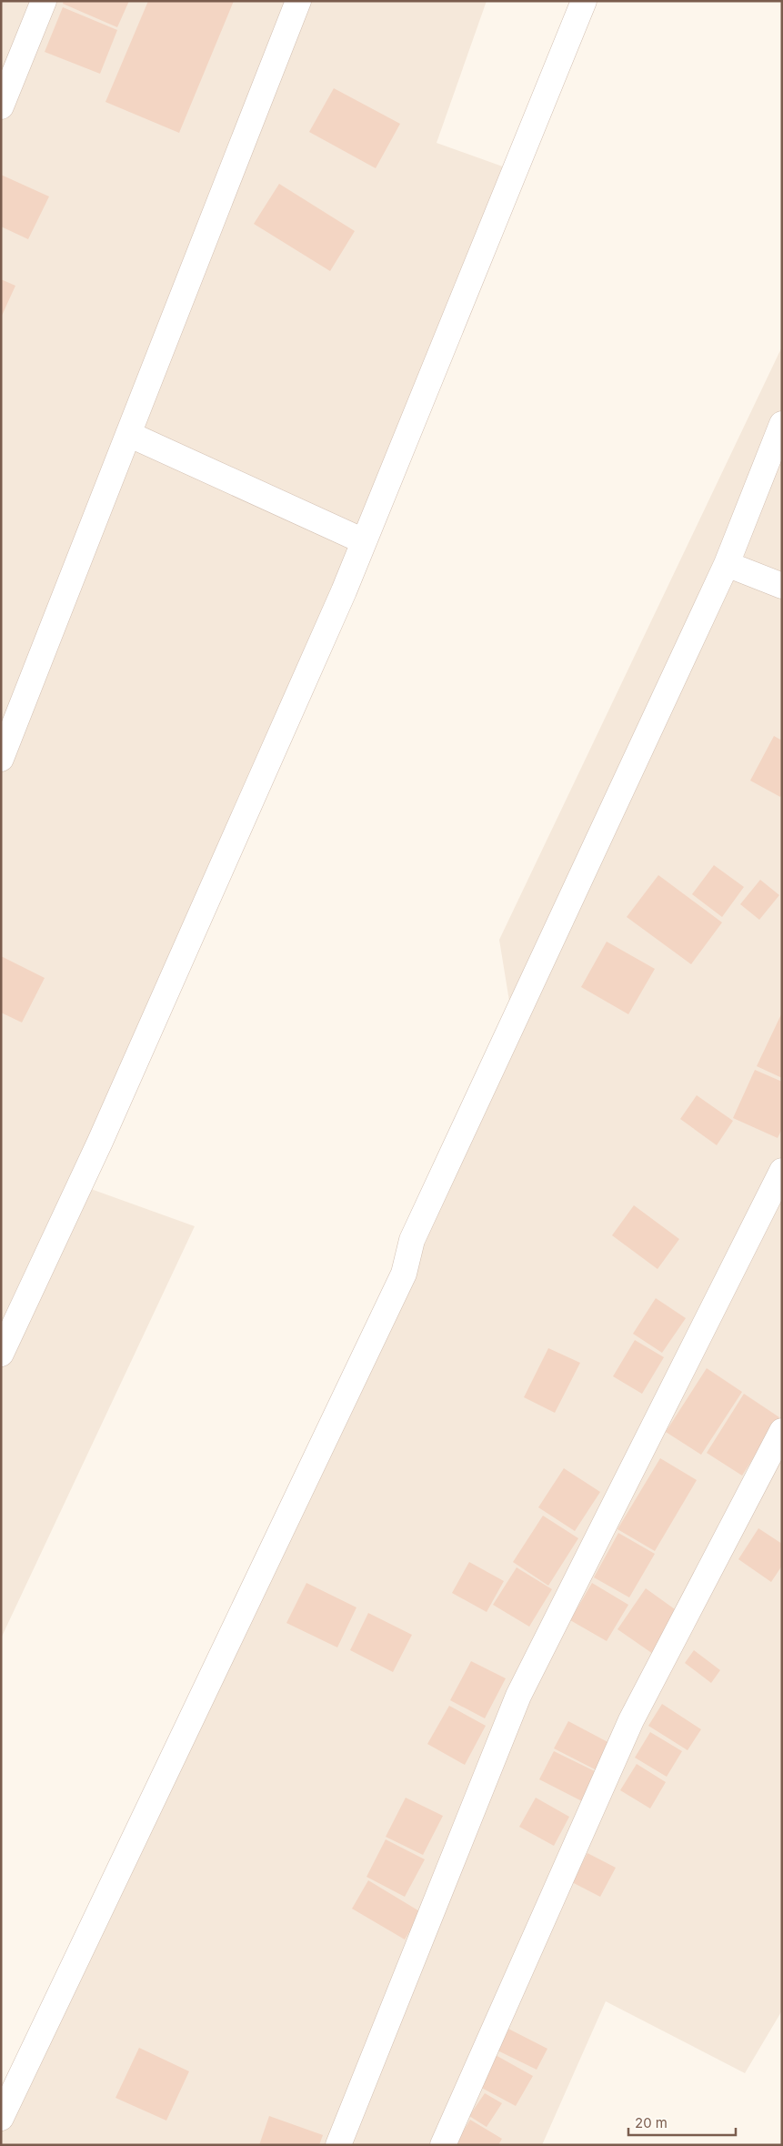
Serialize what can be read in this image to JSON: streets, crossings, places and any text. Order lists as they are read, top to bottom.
{
  "scale_bar": "20 m"
}
